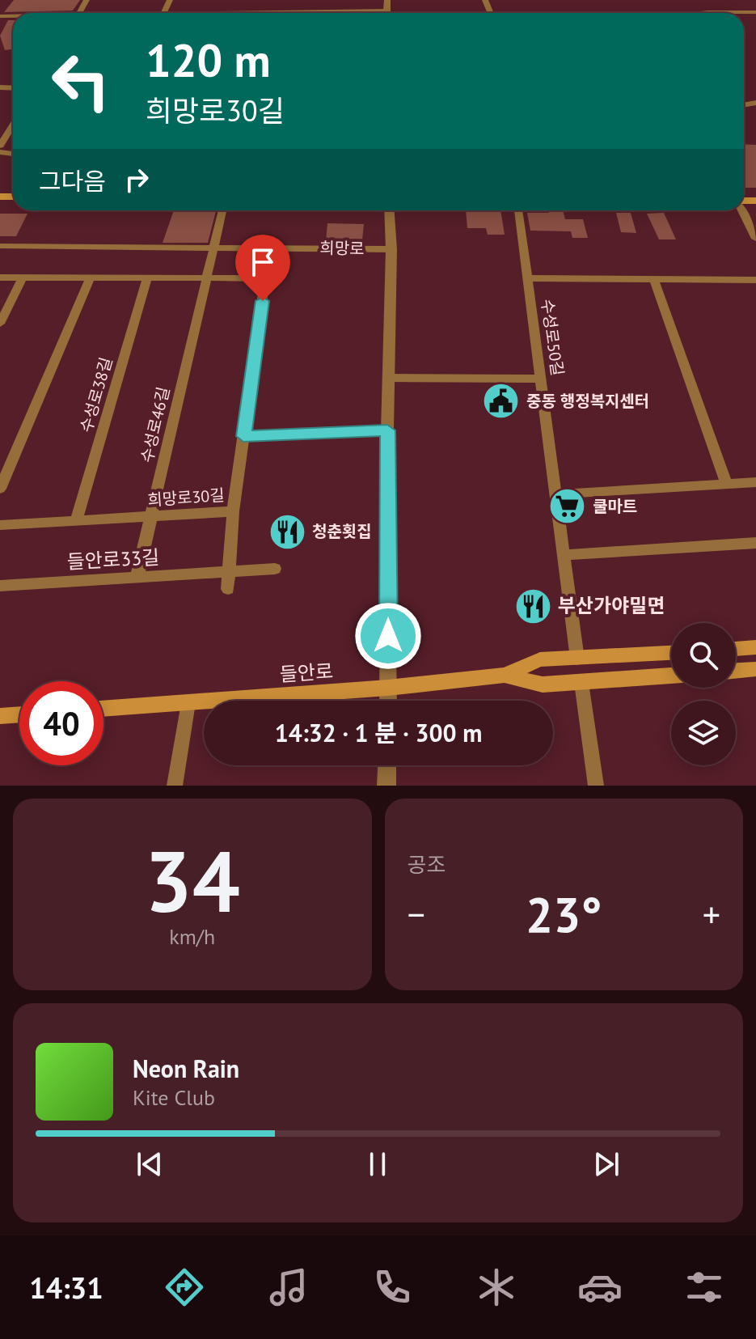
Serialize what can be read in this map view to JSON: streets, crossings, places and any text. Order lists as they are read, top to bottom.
{
  "streets": {
    "main road": ["들안로"],
    "street": [
      "희망로",
      "수성로50길",
      "수성로38길",
      "수성로46길",
      "희망로30길",
      "들안로33길"
    ]
  },
  "crossings": [
    ["희망로", "수성로46길"],
    ["수성로50길", "들안로"],
    ["수성로38길", "희망로30길"],
    ["수성로46길", "희망로30길"],
    ["수성로46길", "들안로33길"]
  ],
  "places": {
    "public building": ["중동 행정복지센터"],
    "supermarket": ["쿨마트"],
    "restaurant": ["청춘횟집", "부산가야밀면"]
  },
  "page": {
    "turn": ["120 m", "희망로30길"],
    "then": "그다음",
    "limit": "40",
    "trip": "14:32 · 1 분 · 300 m",
    "tile": [
      ["34", "km/h"],
      "공조"
    ],
    "heat": ["−", "23°", "+"],
    "song": ["Neon Rain", "Kite Club"],
    "tabs": "14:31"
  }
}
